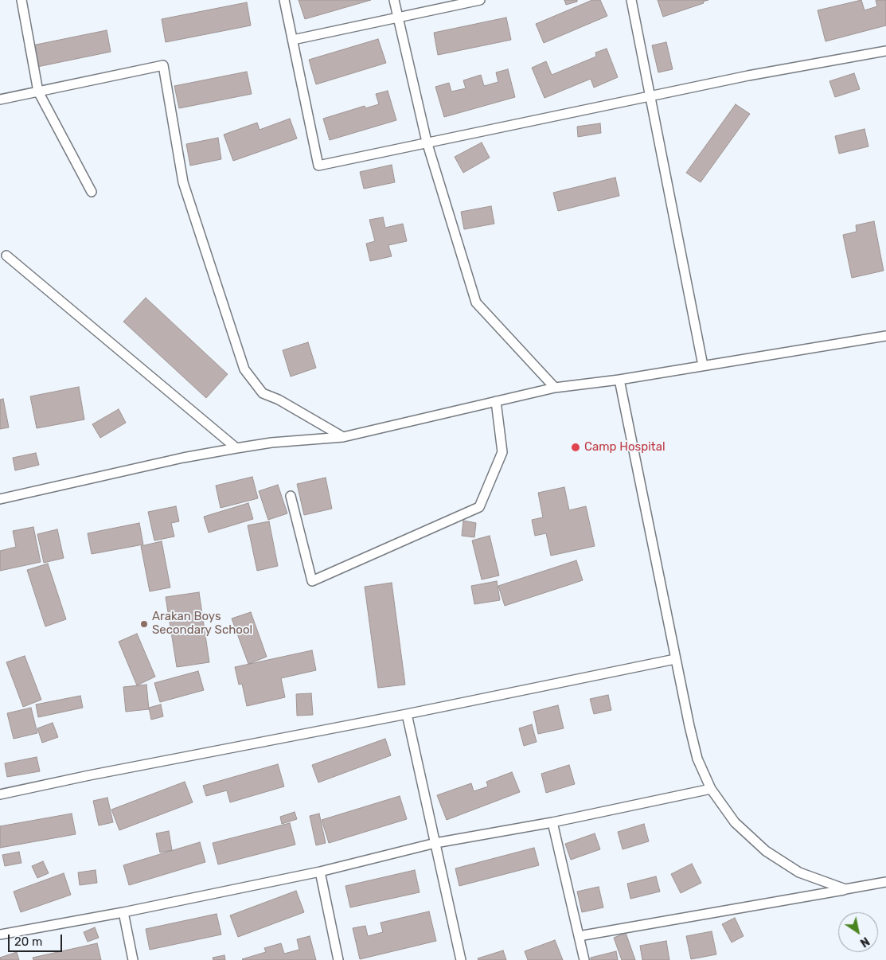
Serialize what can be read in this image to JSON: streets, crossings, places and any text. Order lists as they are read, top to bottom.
{
  "places": ["Camp Hospital", "Arakan Boys Secondary School"],
  "scale_bar": "20 m",
  "north": "bottom right"
}
